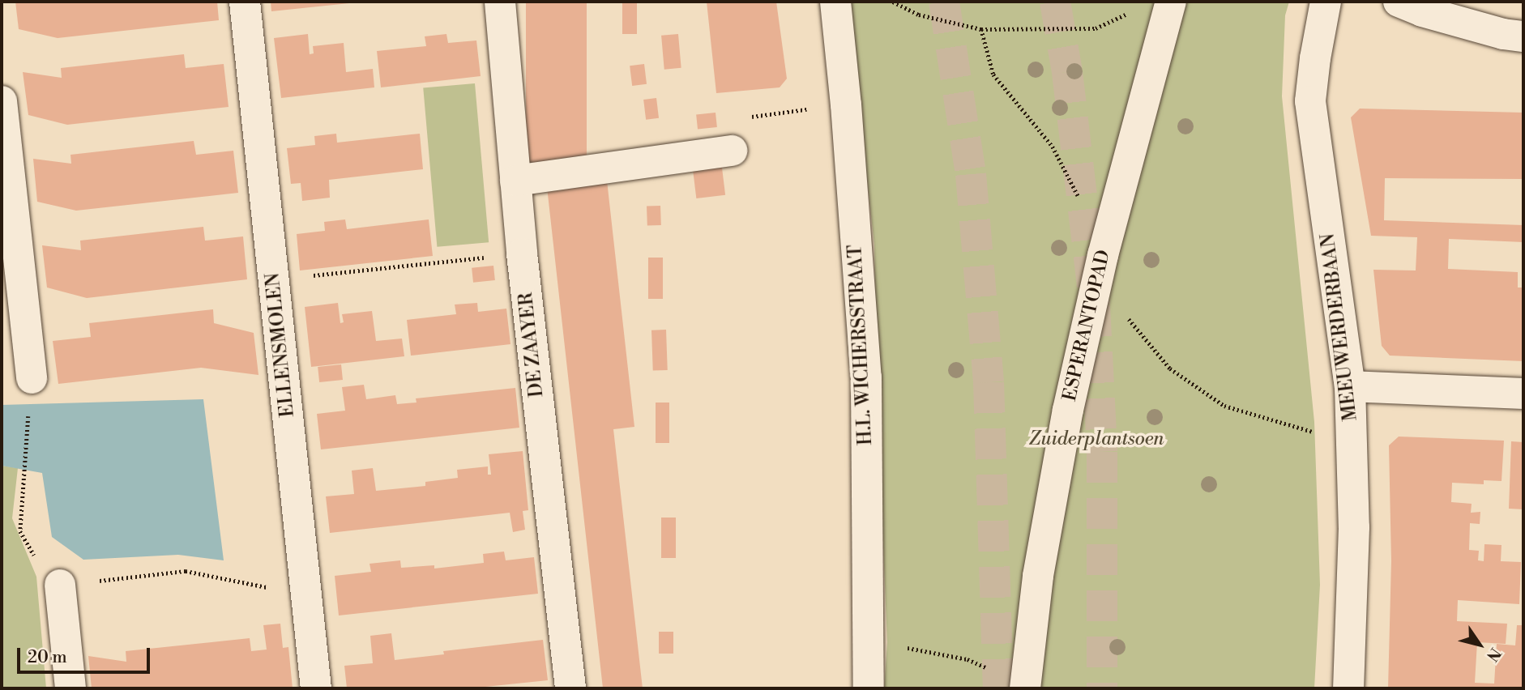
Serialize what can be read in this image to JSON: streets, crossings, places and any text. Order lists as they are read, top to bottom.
{
  "streets": {
    "street": [
      "ESPERANTOPAD",
      "MEEUWERDERBAAN",
      "ELLENSMOLEN",
      "DE ZAAYER",
      "H.L. WICHERSSTRAAT"
    ]
  },
  "parks": ["Zuiderplantsoen"],
  "scale_bar": "20 m",
  "north": "bottom right"
}
